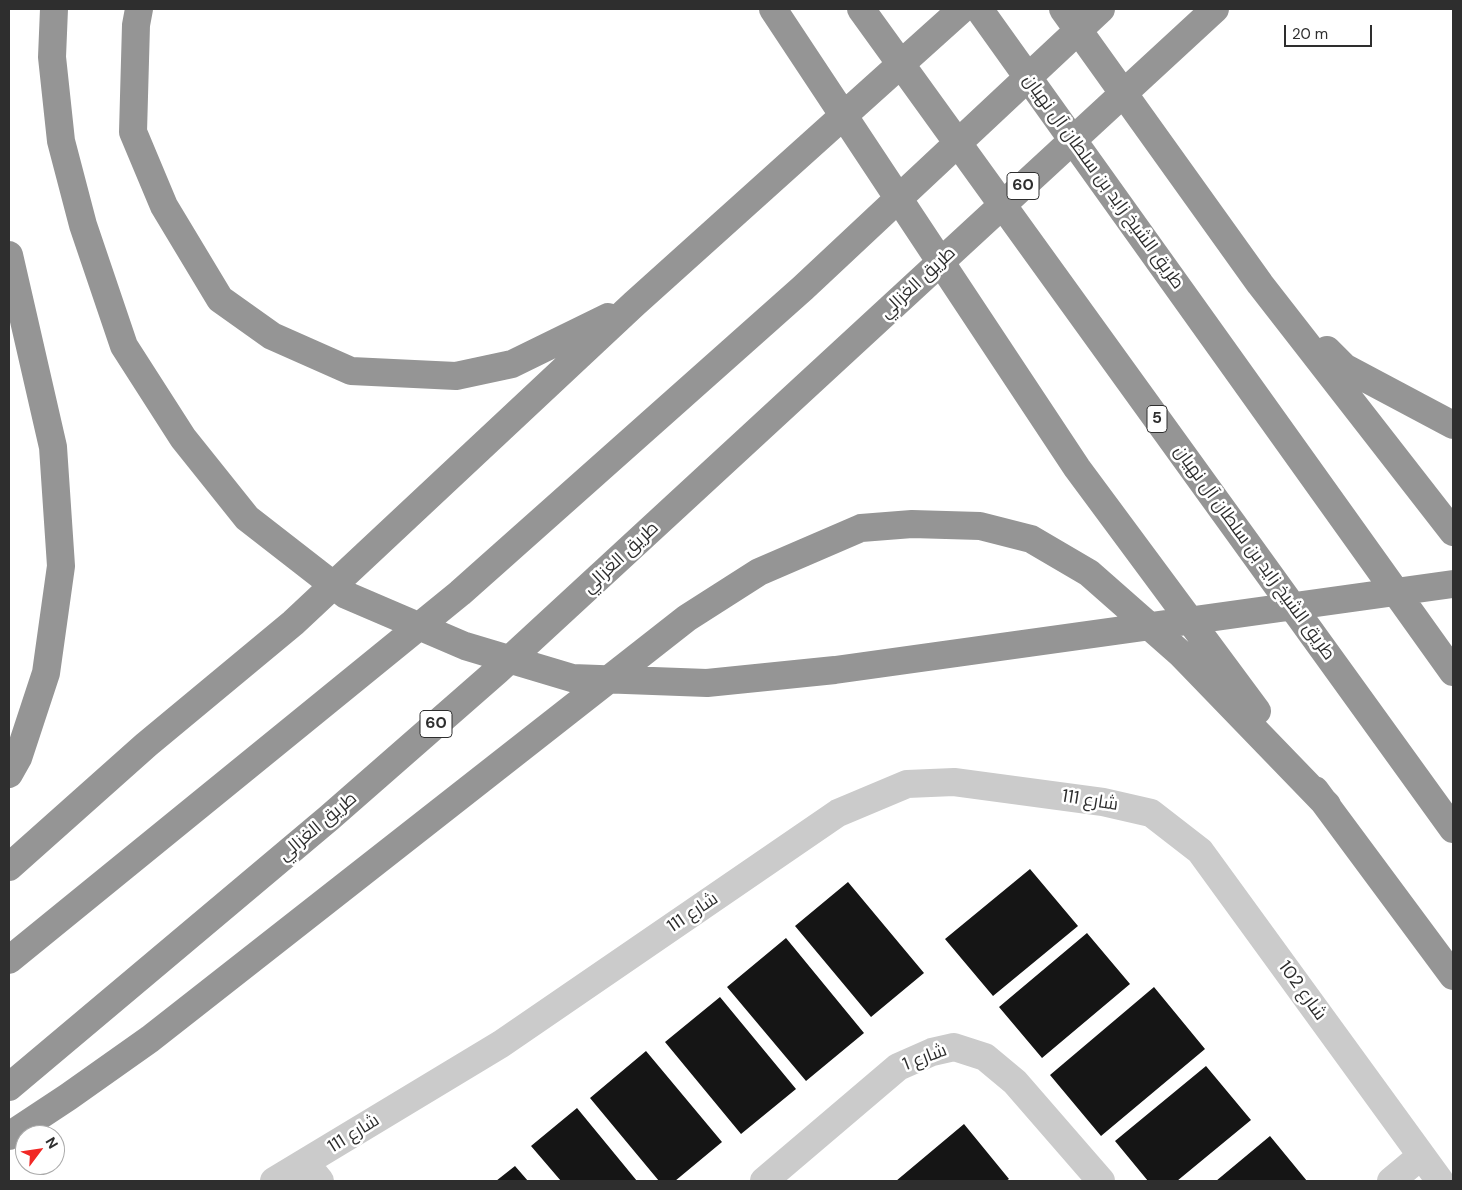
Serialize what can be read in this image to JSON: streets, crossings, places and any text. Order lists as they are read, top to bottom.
{
  "streets": {
    "highway": [
      "طريق الشيخ زايد بن سلطان آل نهيان",
      "60",
      "طريق الغزالي",
      "5"
    ],
    "street": ["شارع 111", "شارع 102", "شارع 1"]
  },
  "crossings": [
    ["شارع 111", "شارع 102"]
  ],
  "scale_bar": "20 m",
  "north": "top right"
}
